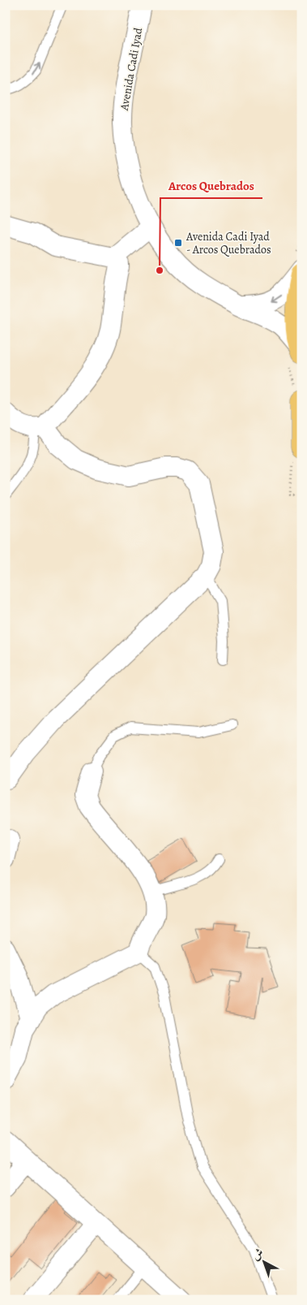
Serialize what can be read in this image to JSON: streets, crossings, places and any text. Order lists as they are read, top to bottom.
{
  "streets": {
    "street": ["Avenida Cadi Iyad"]
  },
  "places": {
    "transit": ["Avenida Cadi Iyad - Arcos Quebrados"],
    "other": ["Arcos Quebrados"]
  },
  "north": "top left"
}
